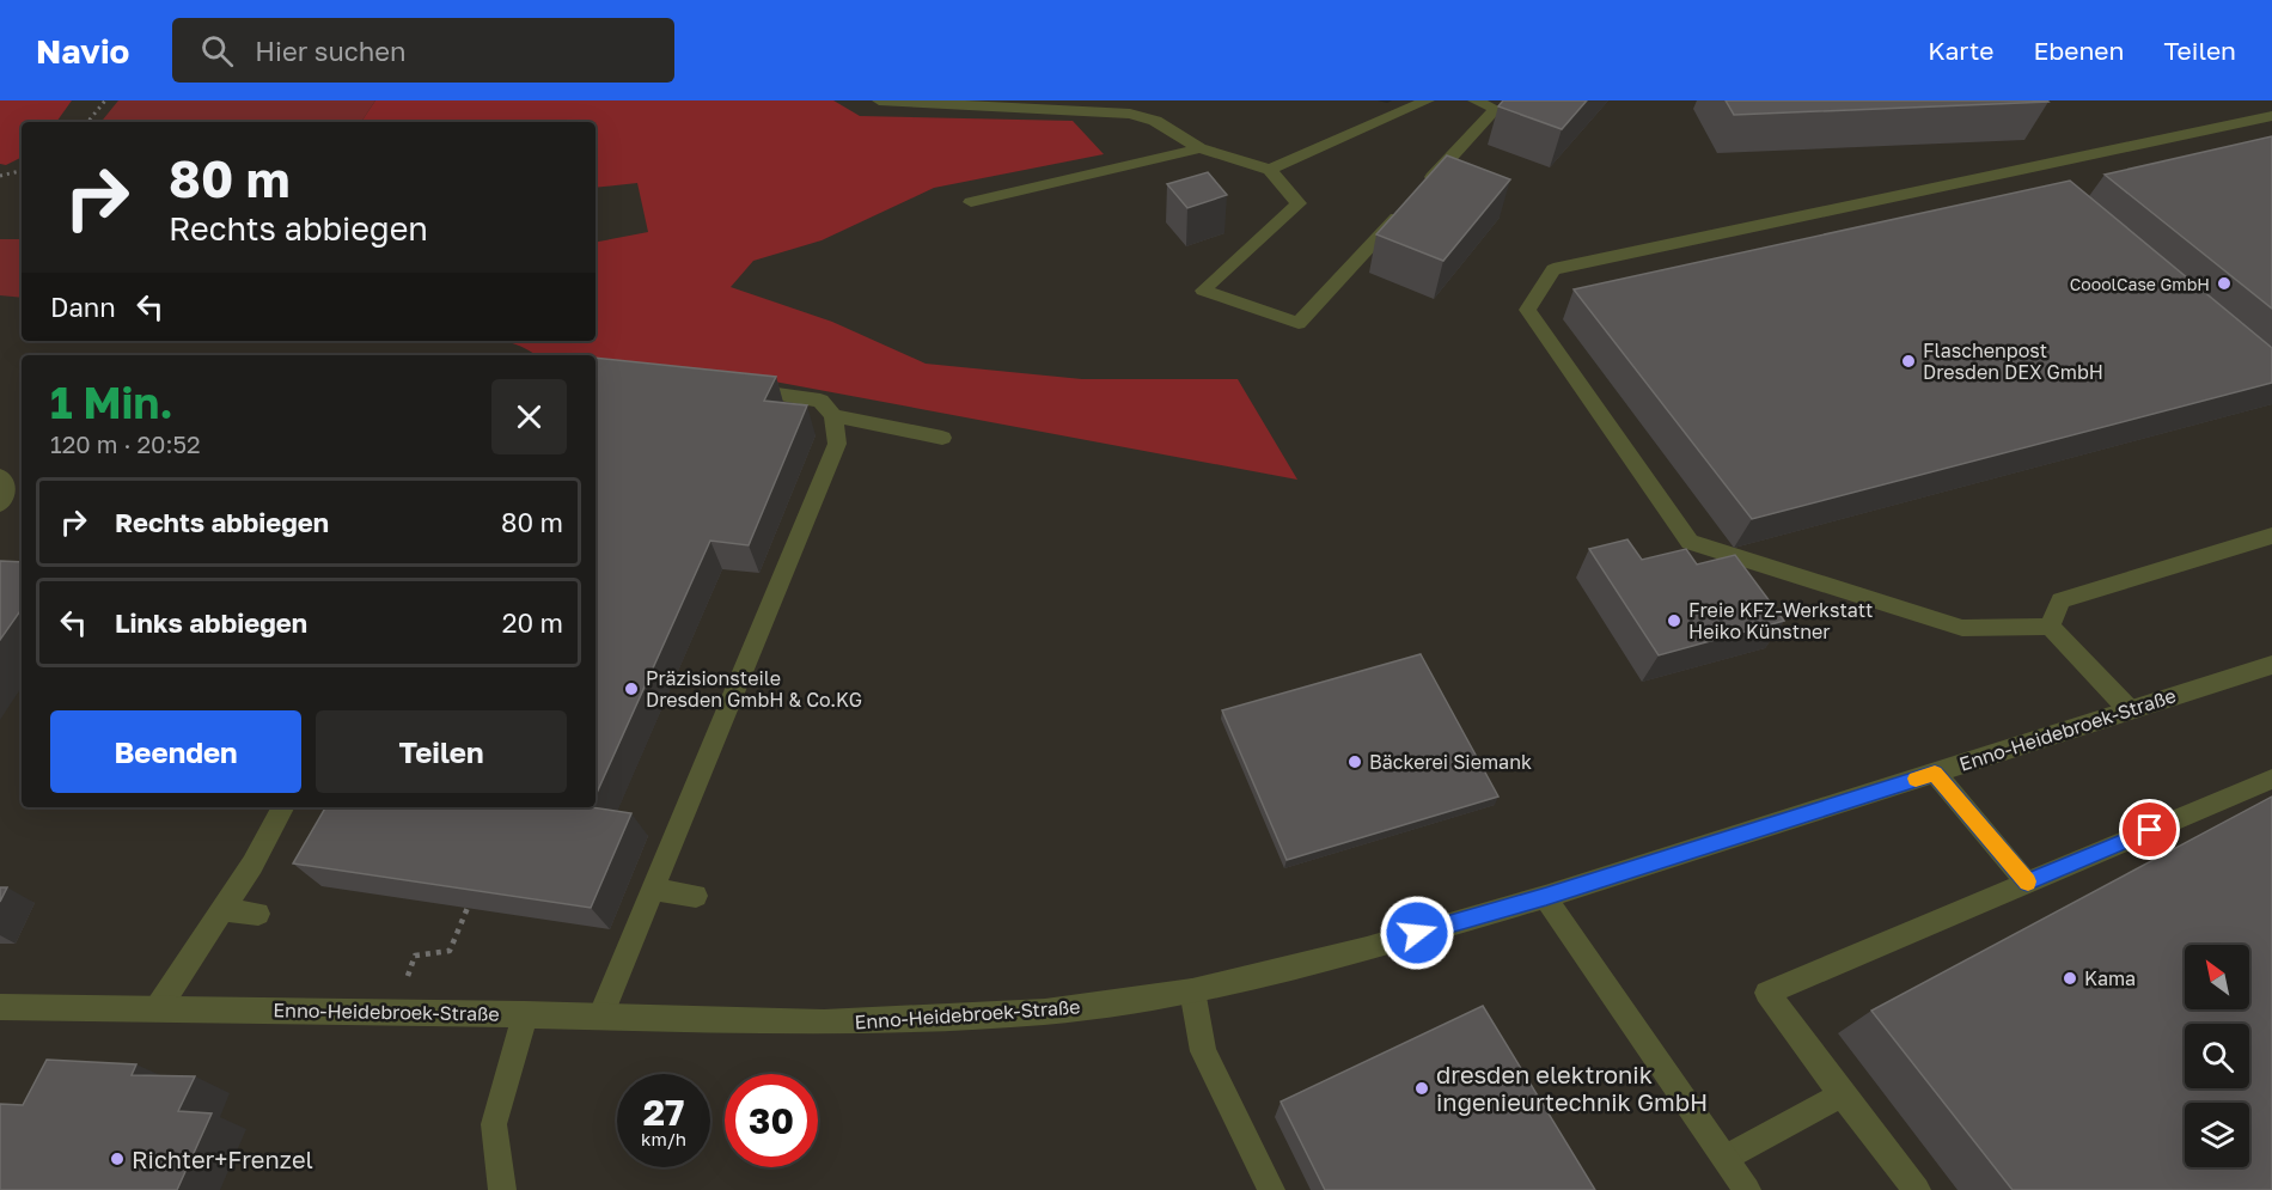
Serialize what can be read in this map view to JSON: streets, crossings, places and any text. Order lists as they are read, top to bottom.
{
  "streets": {
    "street": ["Enno-Heidebroek-Straße"]
  },
  "places": [
    "CooolCase GmbH",
    "Flaschenpost Dresden DEX GmbH",
    "Freie KFZ-Werkstatt Heiko Künstner",
    "Präzisionsteile Dresden GmbH & Co.KG",
    "Bäckerei Siemank",
    "Kama",
    "dresden elektronik ingenieurtechnik GmbH",
    "Richter+Frenzel"
  ],
  "north": "top left",
  "page": {
    "header": "Navio",
    "search": "Hier suchen",
    "nav": ["Karte", "Ebenen", "Teilen"],
    "turn": ["80 m", "Rechts abbiegen"],
    "then": "Dann",
    "heading": ["1 Min.", "120 m · 20:52"],
    "list": [
      {
        "name": "Rechts abbiegen",
        "value": "80 m"
      },
      {
        "name": "Links abbiegen",
        "value": "20 m"
      }
    ],
    "buttons": ["Beenden", "Teilen"],
    "speed": "27 km/h",
    "limit": "30"
  }
}
